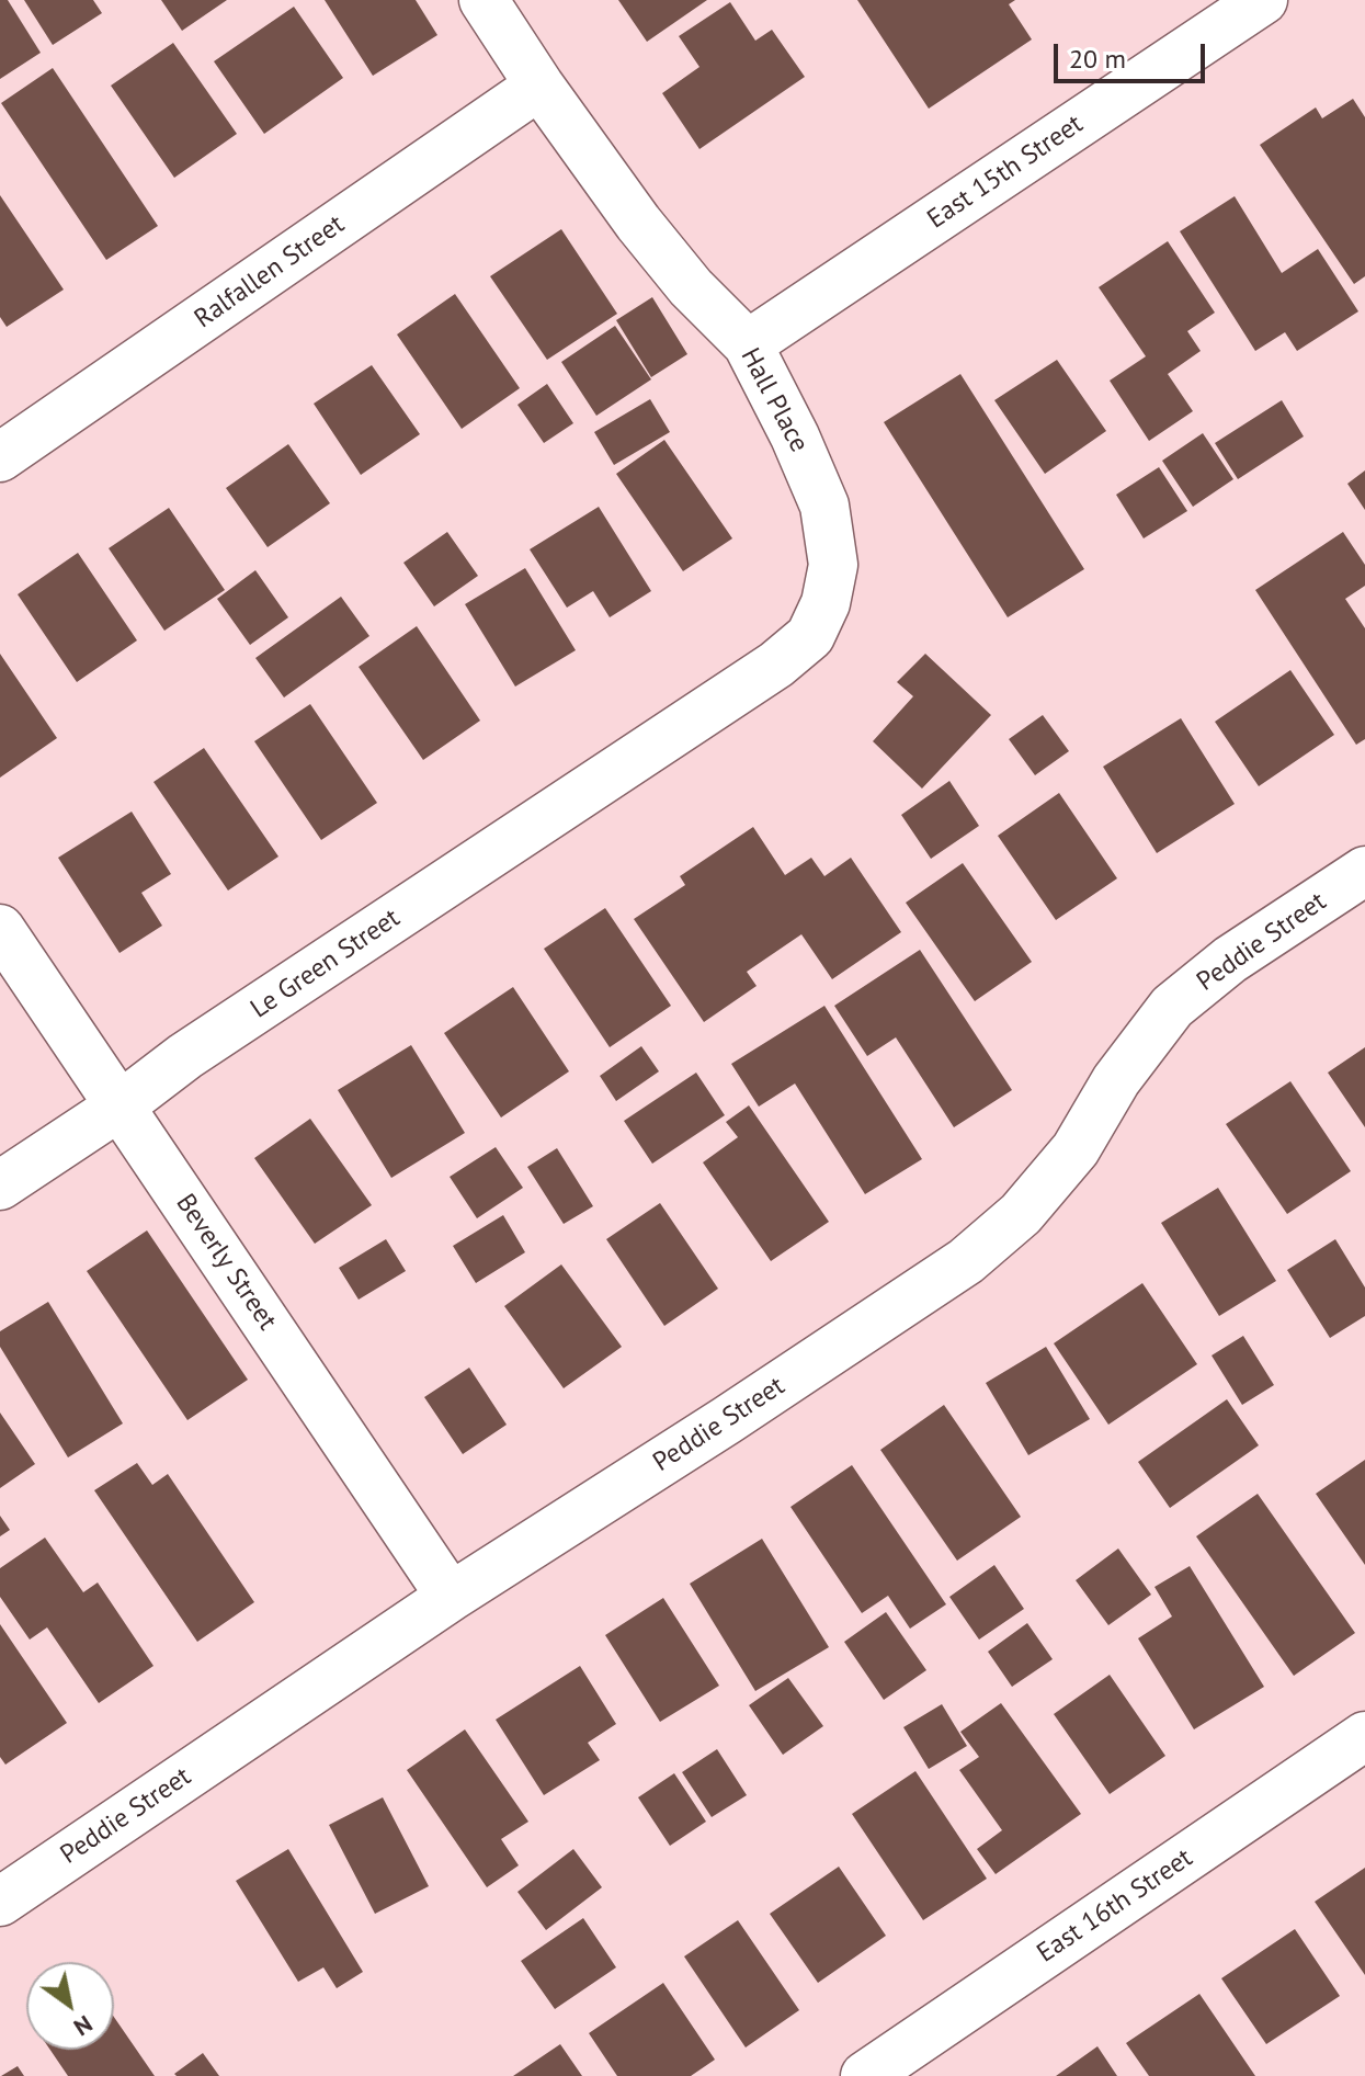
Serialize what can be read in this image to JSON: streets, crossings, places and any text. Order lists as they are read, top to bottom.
{
  "streets": {
    "street": [
      "East 15th Street",
      "Ralfallen Street",
      "Hall Place",
      "Peddie Street",
      "Le Green Street",
      "Beverly Street",
      "East 16th Street"
    ]
  },
  "crossings": [
    ["East 15th Street", "Hall Place"],
    ["Ralfallen Street", "Hall Place"],
    ["Hall Place", "Le Green Street"],
    ["Peddie Street", "Beverly Street"],
    ["Le Green Street", "Beverly Street"]
  ],
  "scale_bar": "20 m",
  "north": "bottom right"
}
